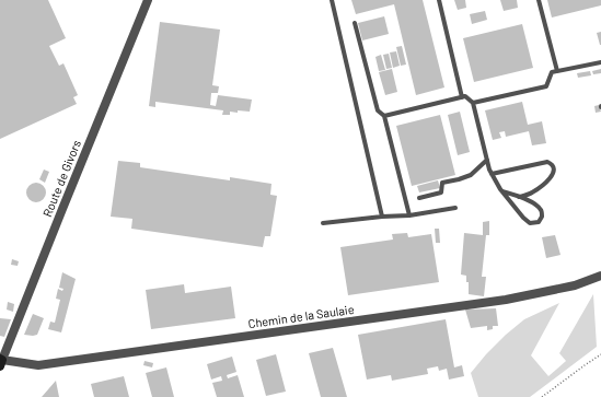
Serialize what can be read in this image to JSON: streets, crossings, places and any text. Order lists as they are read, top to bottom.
{
  "streets": {
    "street": ["Route de Givors", "Chemin de la Saulaie"]
  },
  "crossings": [
    ["Route de Givors", "Chemin de la Saulaie"]
  ]
}
